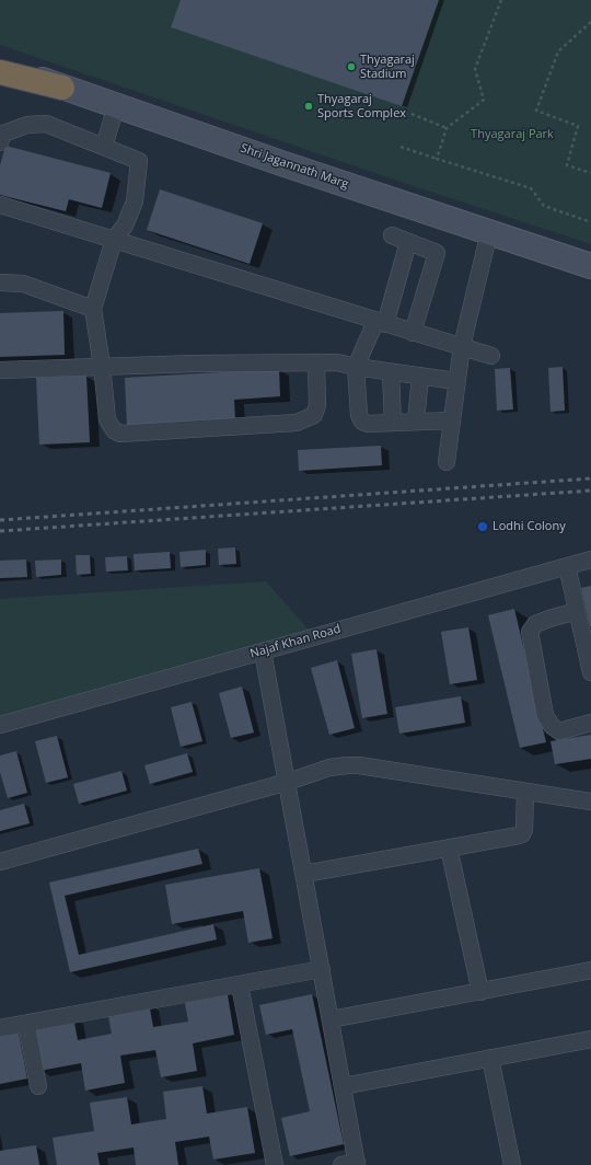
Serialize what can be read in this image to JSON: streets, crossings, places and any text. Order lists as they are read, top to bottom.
{
  "streets": {
    "street": ["Shri Jagannath Marg", "Najaf Khan Road"]
  },
  "parks": ["Thyagaraj Park"],
  "places": ["Thyagaraj Stadium", "Thyagaraj Sports Complex", "Lodhi Colony"]
}
